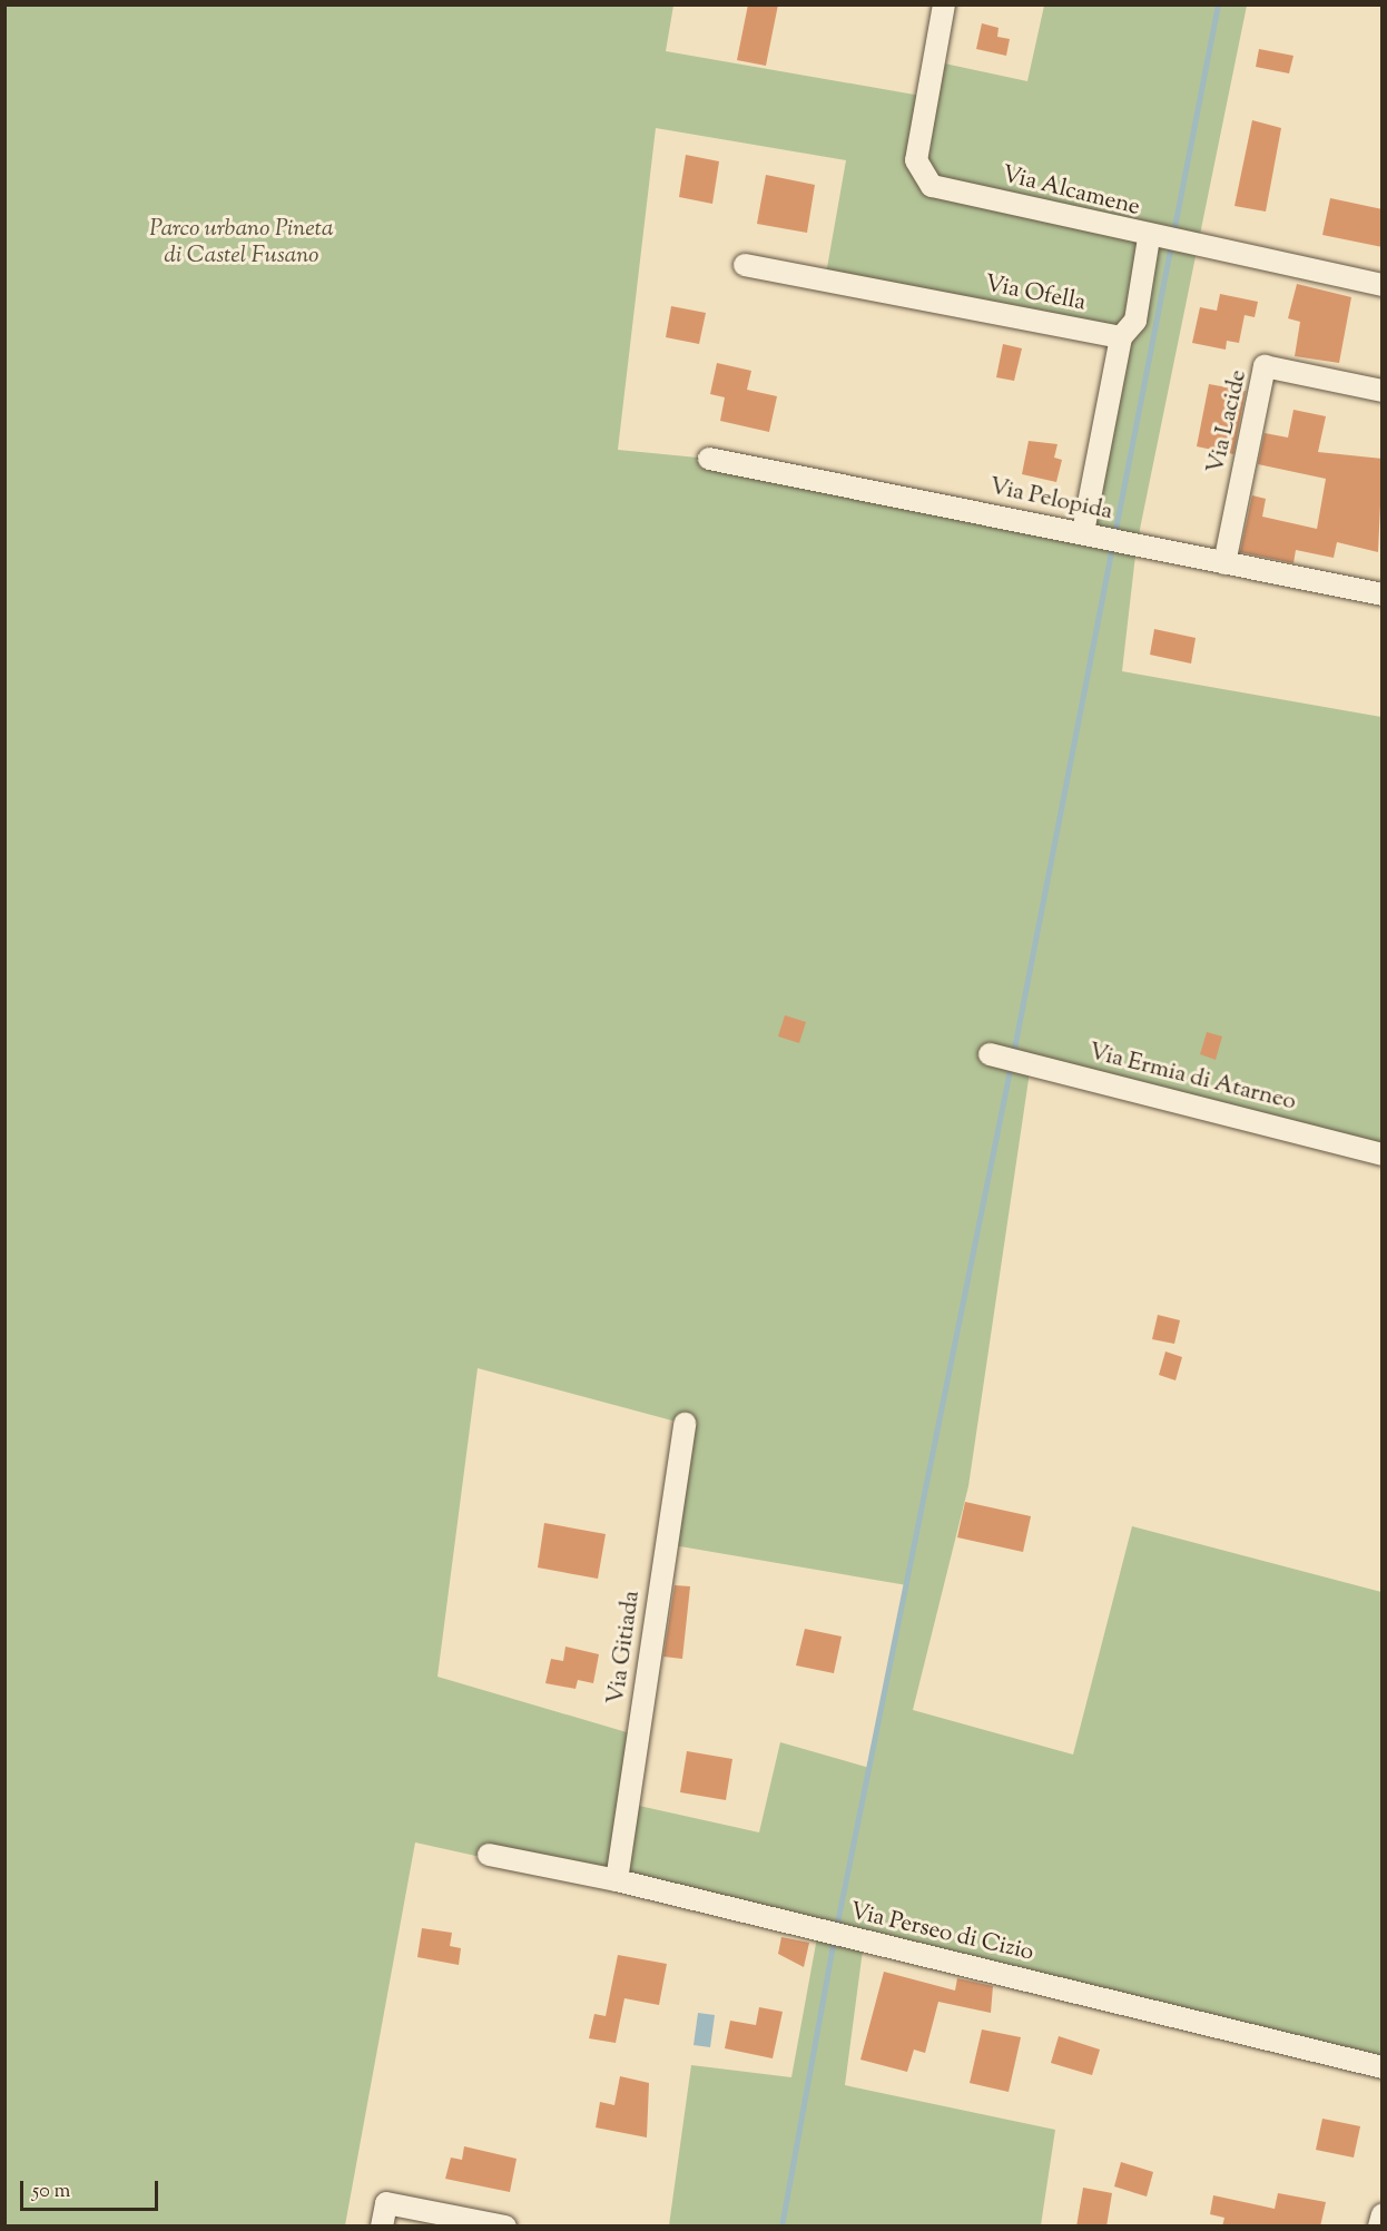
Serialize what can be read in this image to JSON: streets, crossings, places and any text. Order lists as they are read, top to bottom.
{
  "streets": {
    "street": [
      "Via Alcamene",
      "Via Ofella",
      "Via Lacide",
      "Via Pelopida",
      "Via Ermia di Atarneo",
      "Via Gitiada",
      "Via Perseo di Cizio"
    ]
  },
  "crossings": [
    ["Via Lacide", "Via Pelopida"],
    ["Via Gitiada", "Via Perseo di Cizio"]
  ],
  "parks": ["Parco urbano Pineta di Castel Fusano"],
  "scale_bar": "50 m"
}
